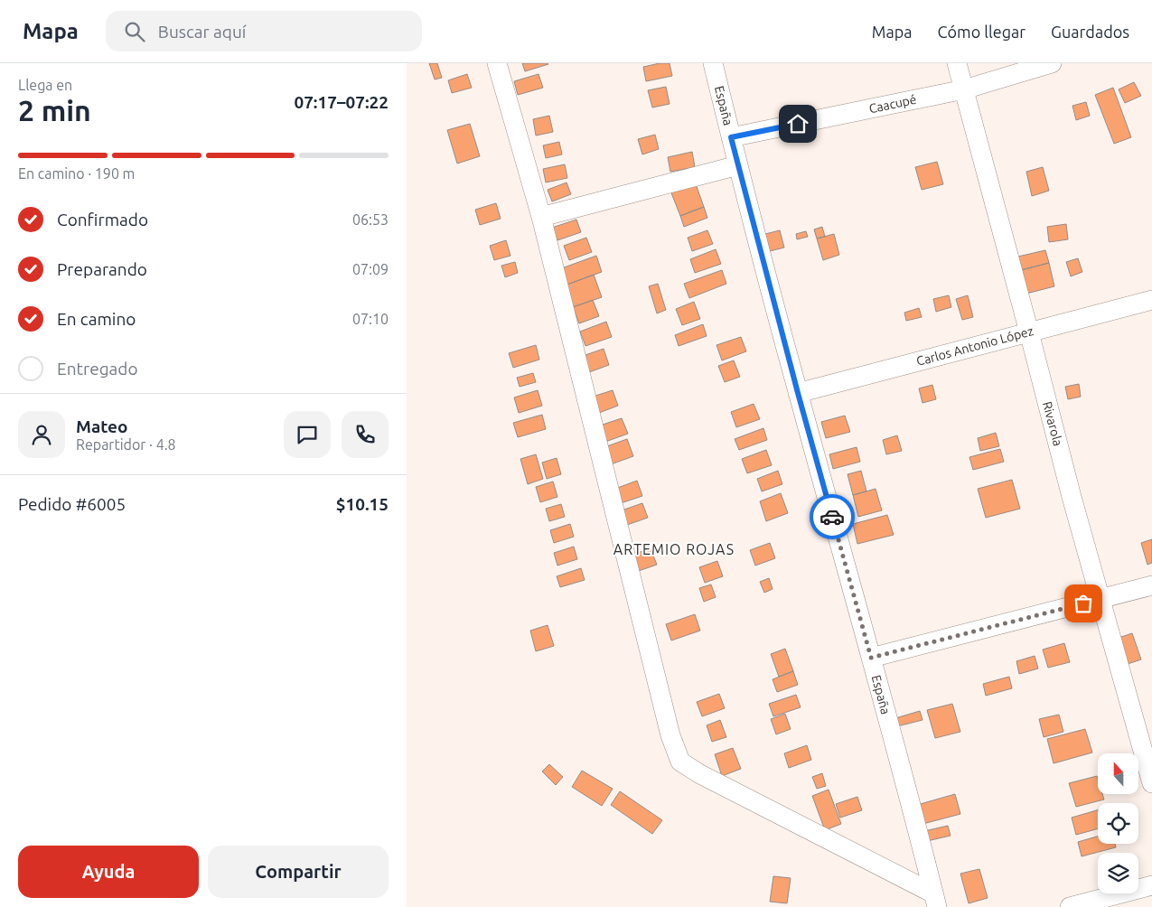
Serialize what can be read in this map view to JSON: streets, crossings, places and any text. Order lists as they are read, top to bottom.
{
  "streets": {
    "street": [
      "Caacupé",
      "España",
      "Carlos Antonio López",
      "Rivarola"
    ]
  },
  "crossings": [
    ["Caacupé", "España"],
    ["Caacupé", "Rivarola"],
    ["España", "Carlos Antonio López"],
    ["Carlos Antonio López", "Rivarola"]
  ],
  "districts": ["ARTEMIO ROJAS"],
  "north": "top",
  "page": {
    "header": "Mapa",
    "search": "Buscar aquí",
    "nav": ["Mapa", "Cómo llegar", "Guardados"],
    "heading": ["2 min", "Llega en", "07:17–07:22"],
    "panel": [
      "Mateo",
      "Repartidor · 4.8",
      "Pedido #6005",
      "$10.15"
    ],
    "bar": "En camino · 190 m",
    "list": [
      ["Confirmado", "06:53"],
      ["Preparando", "07:09"],
      ["En camino", "07:10"],
      "Entregado"
    ],
    "buttons": ["Ayuda", "Compartir"]
  }
}
